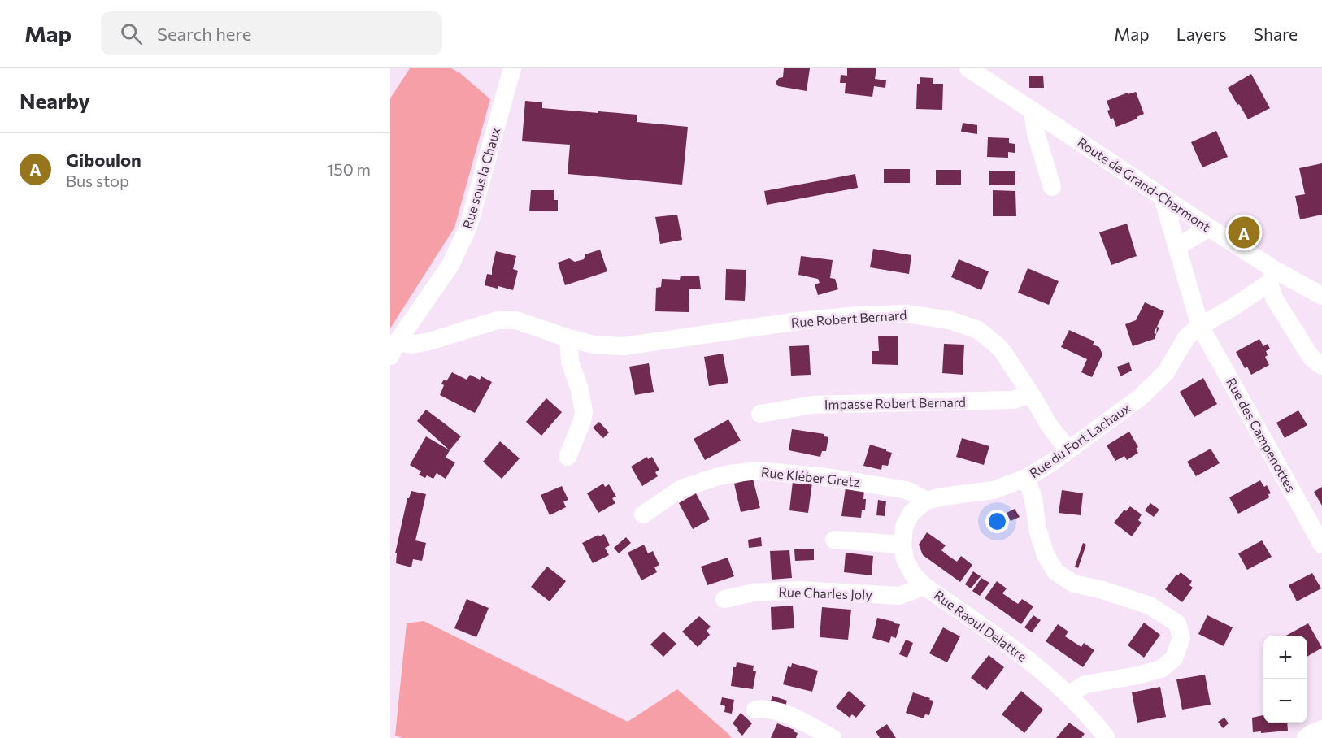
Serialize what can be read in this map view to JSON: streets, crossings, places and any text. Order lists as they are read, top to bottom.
{
  "streets": {
    "street": [
      "Rue sous la Chaux",
      "Route de Grand-Charmont",
      "Rue Robert Bernard",
      "Impasse Robert Bernard",
      "Rue des Campenottes",
      "Rue du Fort Lachaux",
      "Rue Kléber Gretz",
      "Rue Charles Joly",
      "Rue Raoul Delattre"
    ]
  },
  "crossings": [
    ["Rue sous la Chaux", "Rue Robert Bernard"],
    ["Route de Grand-Charmont", "Rue du Fort Lachaux"],
    ["Rue Robert Bernard", "Impasse Robert Bernard"],
    ["Rue Robert Bernard", "Rue du Fort Lachaux"],
    ["Rue des Campenottes", "Rue du Fort Lachaux"],
    ["Rue du Fort Lachaux", "Rue Kléber Gretz"],
    ["Rue du Fort Lachaux", "Rue Raoul Delattre"],
    ["Rue Kléber Gretz", "Rue Raoul Delattre"],
    ["Rue Charles Joly", "Rue Raoul Delattre"]
  ],
  "page": {
    "header": "Map",
    "search": "Search here",
    "nav": ["Map", "Layers", "Share"],
    "heading": "Nearby",
    "list": [
      {
        "mark": "A",
        "name": "Giboulon",
        "note": "Bus stop",
        "value": "150 m"
      }
    ],
    "pins": "A",
    "map_buttons": ["+", "−"]
  }
}
